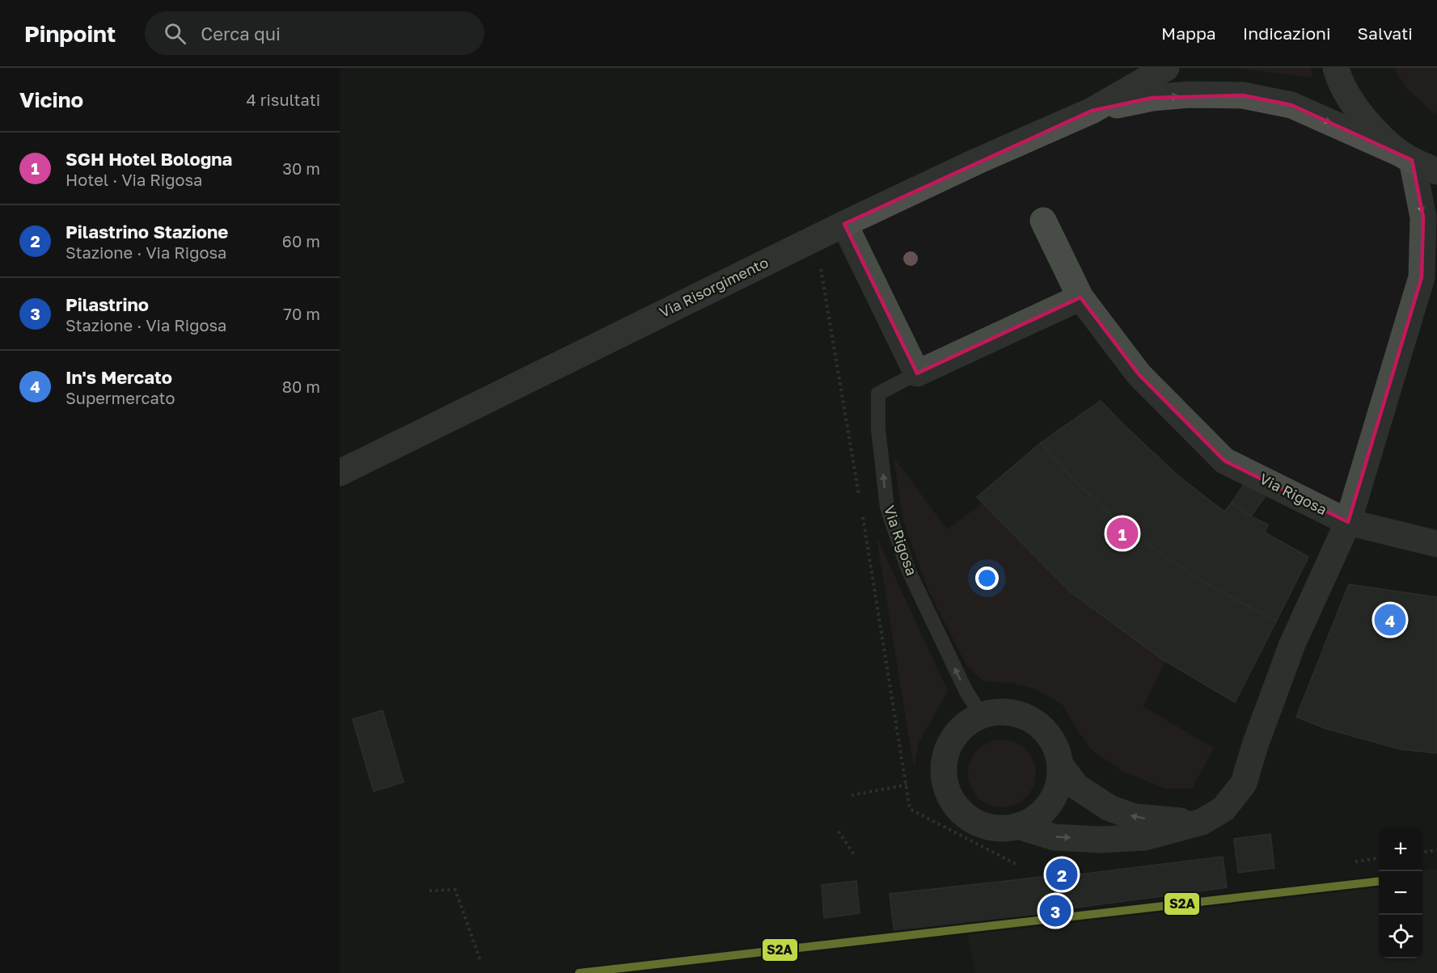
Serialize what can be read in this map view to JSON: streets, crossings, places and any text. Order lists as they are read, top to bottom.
{
  "streets": {
    "main road": ["Via Risorgimento"],
    "street": ["Via Rigosa"]
  },
  "lines": ["transit line S2A"],
  "page": {
    "header": "Pinpoint",
    "search": "Cerca qui",
    "nav": ["Mappa", "Indicazioni", "Salvati"],
    "heading": ["Vicino", "4 risultati"],
    "list": [
      {
        "mark": "1",
        "name": "SGH Hotel Bologna",
        "note": "Hotel · Via Rigosa",
        "value": "30 m"
      },
      {
        "mark": "2",
        "name": "Pilastrino Stazione",
        "note": "Stazione · Via Rigosa",
        "value": "60 m"
      },
      {
        "mark": "3",
        "name": "Pilastrino",
        "note": "Stazione · Via Rigosa",
        "value": "70 m"
      },
      {
        "mark": "4",
        "name": "In's Mercato",
        "note": "Supermercato",
        "value": "80 m"
      }
    ],
    "pins": [
      "1",
      "4",
      "2",
      "3"
    ],
    "map_buttons": ["+", "−"]
  }
}
